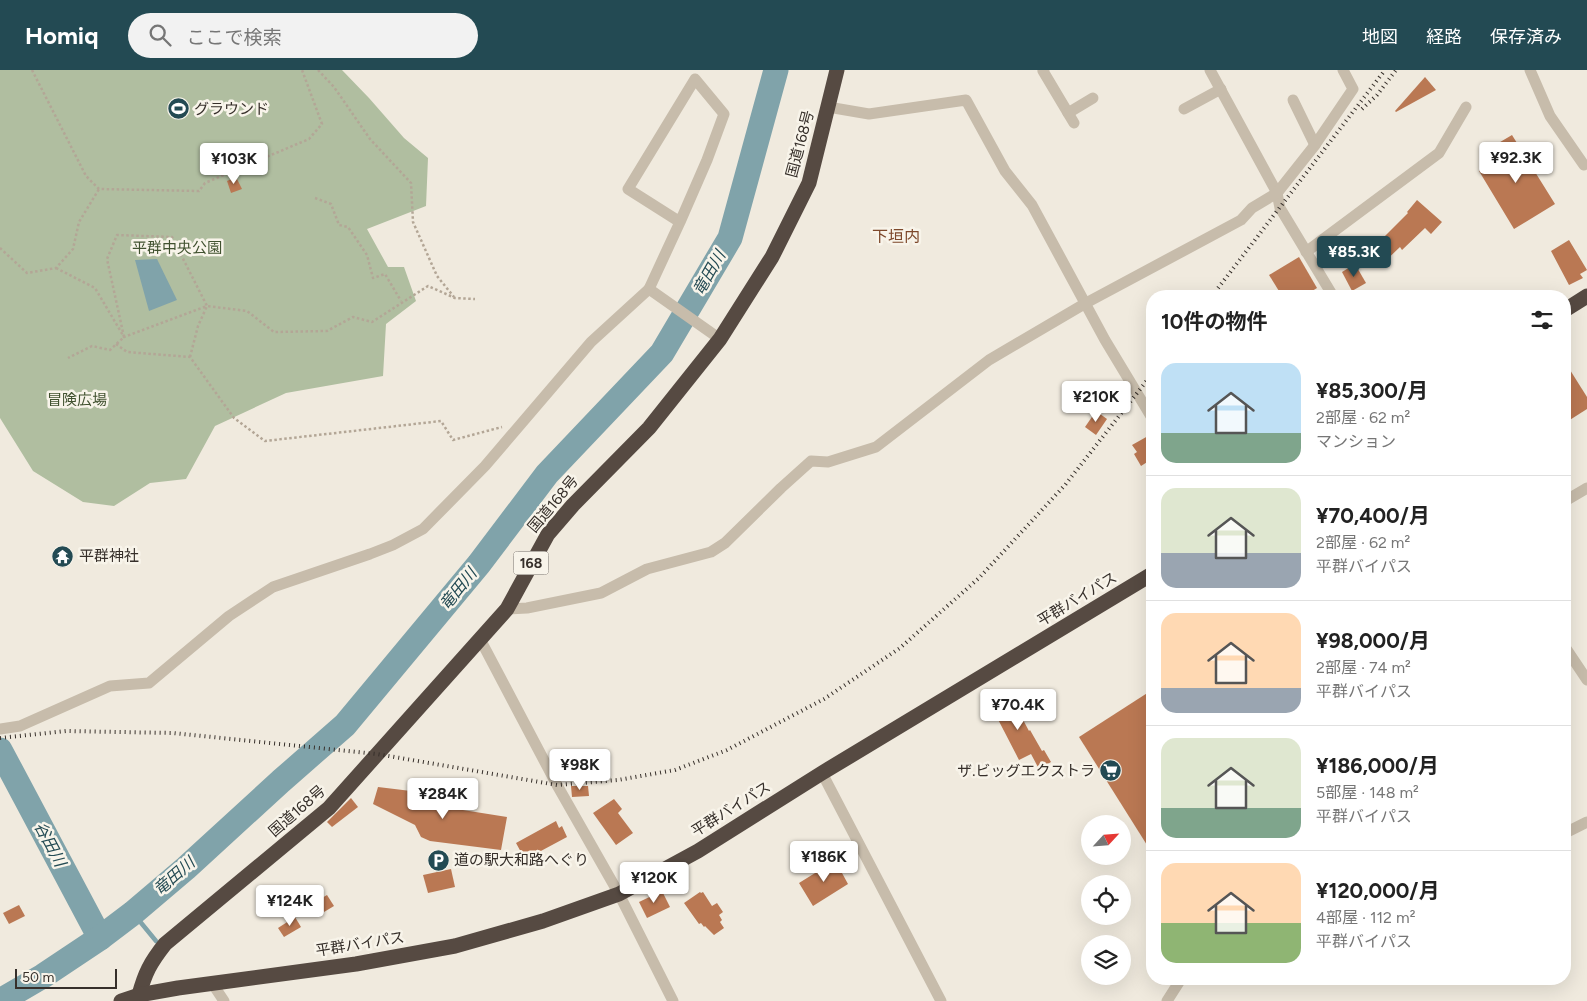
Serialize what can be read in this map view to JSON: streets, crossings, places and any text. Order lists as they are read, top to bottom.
{
  "streets": {
    "highway": ["国道168号", "168", "平群バイパス"]
  },
  "crossings": [
    ["国道168号", "平群バイパス"]
  ],
  "districts": ["下垣内"],
  "water": ["竜田川", "谷田川"],
  "parks": ["平群中央公園", "冒険広場"],
  "places": {
    "sports": ["グラウンド"],
    "temple": ["平群神社"],
    "supermarket": ["ザ.ビッグエクストラ"],
    "parking": ["道の駅大和路へぐり"]
  },
  "scale_bar": "50 m",
  "north": "top right",
  "page": {
    "header": "Homiq",
    "search": "ここで検索",
    "nav": ["地図", "経路", "保存済み"],
    "price": [
      "¥92.3K",
      "¥103K",
      "¥85.3K",
      "¥210K",
      "¥70.4K",
      "¥98K",
      "¥284K",
      "¥186K",
      "¥120K",
      "¥124K"
    ],
    "heading": "10件の物件",
    "list": [
      {
        "name": "¥85,300/月",
        "note": "2部屋 · 62 m² · マンション"
      },
      {
        "name": "¥70,400/月",
        "note": "2部屋 · 62 m² · 平群バイパス"
      },
      {
        "name": "¥98,000/月",
        "note": "2部屋 · 74 m² · 平群バイパス"
      },
      {
        "name": "¥186,000/月",
        "note": "5部屋 · 148 m² · 平群バイパス"
      },
      {
        "name": "¥120,000/月",
        "note": "4部屋 · 112 m² · 平群バイパス"
      }
    ],
    "scale": "50 m"
  }
}
